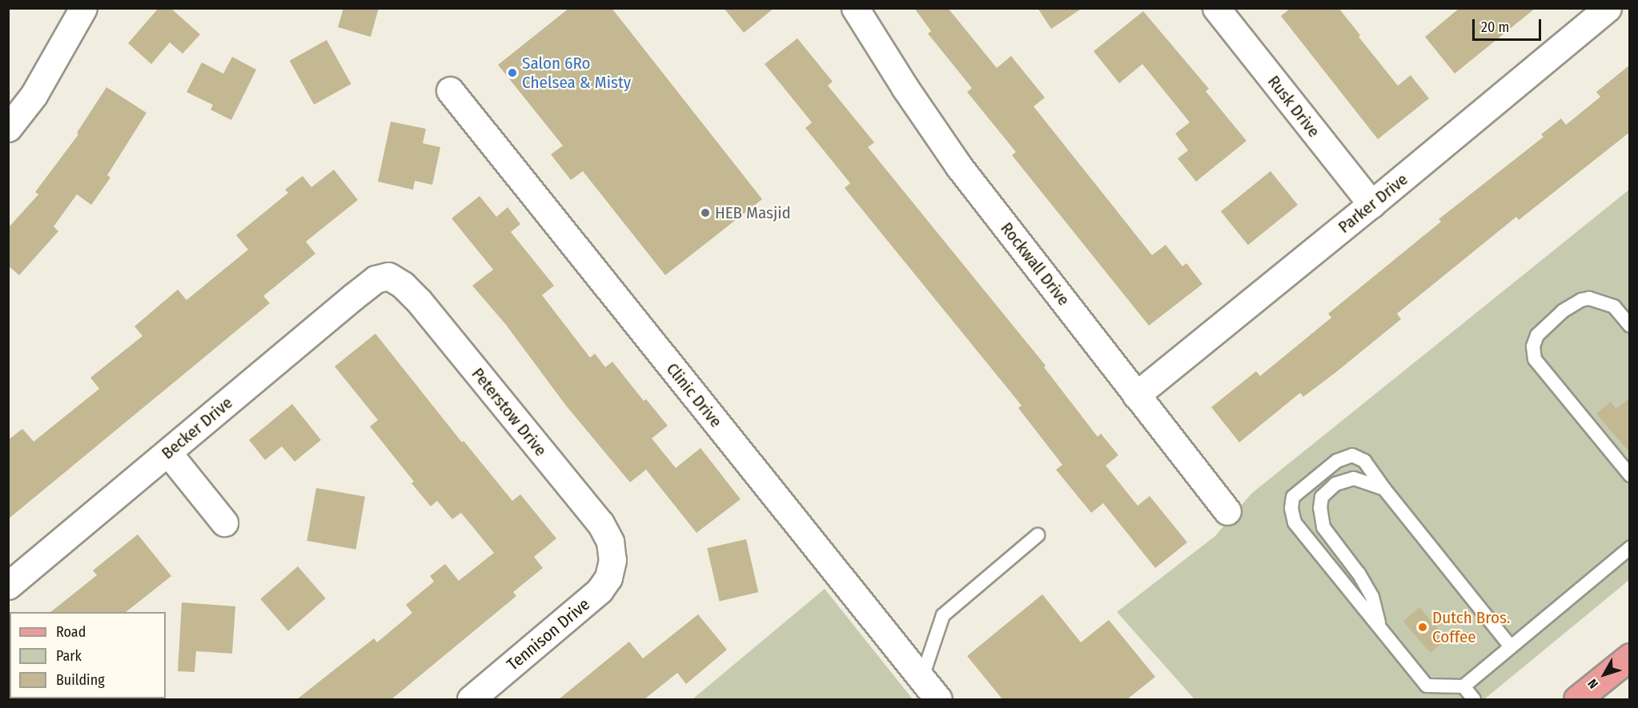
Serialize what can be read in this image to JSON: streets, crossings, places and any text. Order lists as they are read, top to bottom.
{
  "streets": {
    "street": [
      "Rusk Drive",
      "Parker Drive",
      "Rockwall Drive",
      "Clinic Drive",
      "Peterstow Drive",
      "Becker Drive",
      "Tennison Drive"
    ]
  },
  "crossings": [
    ["Rusk Drive", "Parker Drive"],
    ["Parker Drive", "Rockwall Drive"],
    ["Peterstow Drive", "Becker Drive"],
    ["Peterstow Drive", "Tennison Drive"]
  ],
  "places": ["Salon 6Ro Chelsea & Misty", "HEB Masjid", "Dutch Bros. Coffee"],
  "legend": ["Road", "Park", "Building"],
  "scale_bar": "20 m",
  "north": "bottom left"
}
